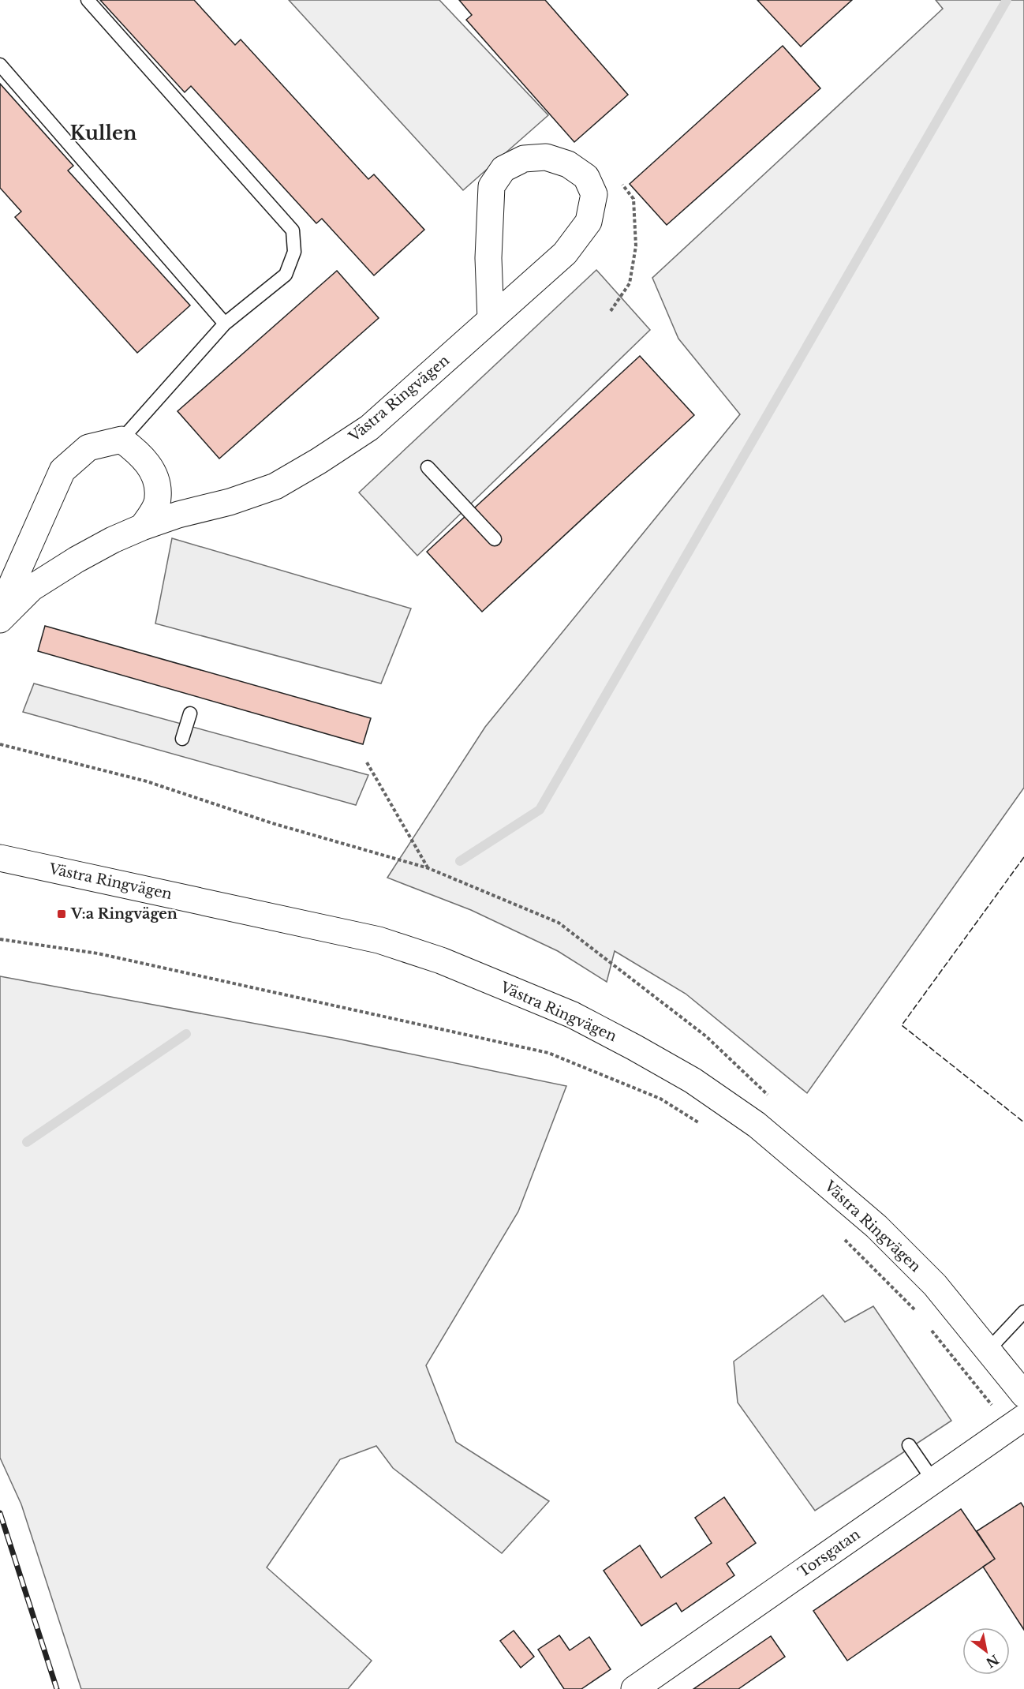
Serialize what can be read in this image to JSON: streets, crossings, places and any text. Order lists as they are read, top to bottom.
{
  "streets": {
    "street": ["Västra Ringvägen", "Torsgatan"]
  },
  "districts": ["Kullen"],
  "places": {
    "transit": ["V:a Ringvägen"]
  },
  "north": "bottom right"
}
